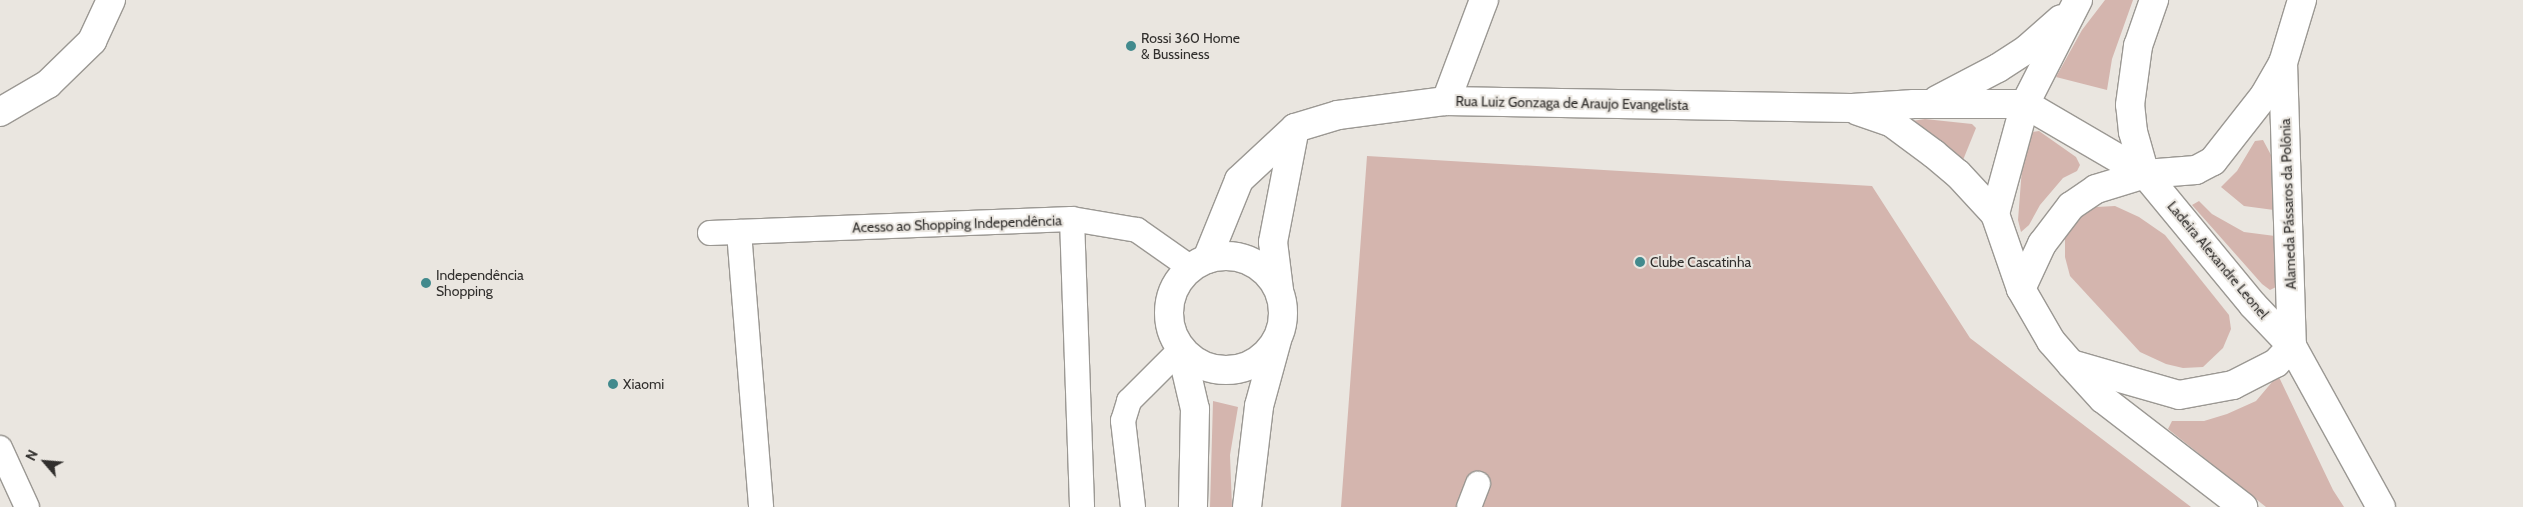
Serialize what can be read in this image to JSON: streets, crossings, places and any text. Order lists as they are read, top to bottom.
{
  "streets": {
    "main road": ["Rua Luiz Gonzaga de Araujo Evangelista", "Alameda Pássaros da Polônia", "Ladeira Alexandre Leonel"],
    "lane": ["Acesso ao Shopping Independência"]
  },
  "crossings": [
    ["Rua Luiz Gonzaga de Araujo Evangelista", "Acesso ao Shopping Independência"],
    ["Rua Luiz Gonzaga de Araujo Evangelista", "Ladeira Alexandre Leonel"],
    ["Alameda Pássaros da Polônia", "Ladeira Alexandre Leonel"]
  ],
  "places": [
    "Rossi 360 Home & Bussiness",
    "Clube Cascatinha",
    "Independência Shopping",
    "Xiaomi"
  ],
  "north": "top left"
}
